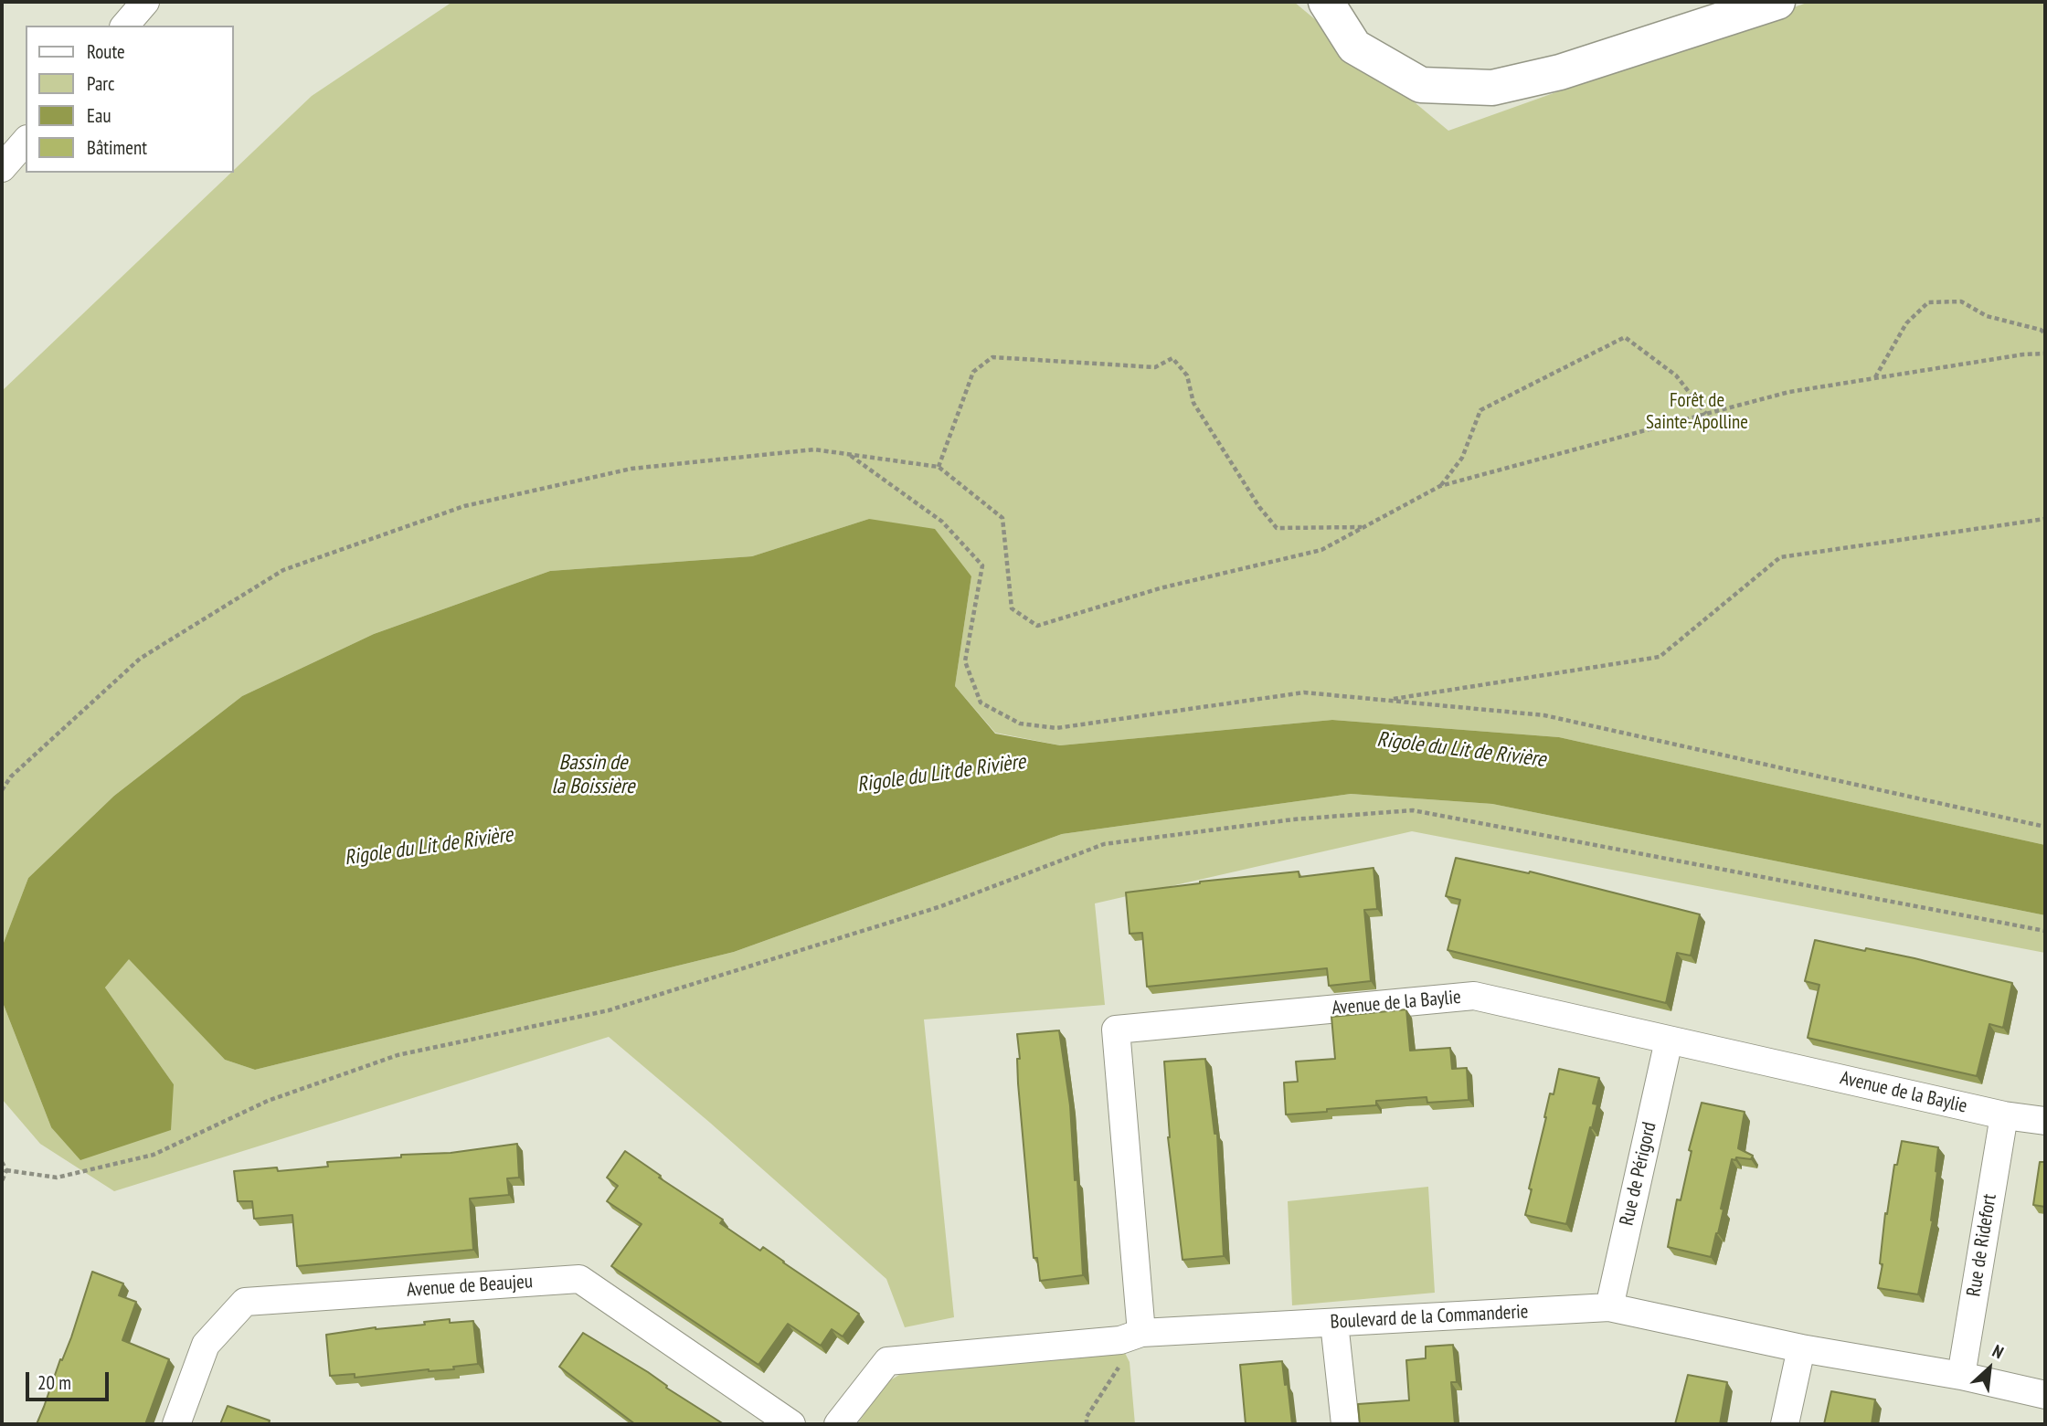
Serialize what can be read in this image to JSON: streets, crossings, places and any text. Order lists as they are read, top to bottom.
{
  "streets": {
    "street": [
      "Avenue de la Baylie",
      "Rue de Périgord",
      "Rue de Ridefort",
      "Avenue de Beaujeu",
      "Boulevard de la Commanderie"
    ]
  },
  "crossings": [
    ["Avenue de la Baylie", "Rue de Périgord"],
    ["Avenue de la Baylie", "Rue de Ridefort"],
    ["Avenue de la Baylie", "Boulevard de la Commanderie"],
    ["Rue de Périgord", "Boulevard de la Commanderie"],
    ["Rue de Ridefort", "Boulevard de la Commanderie"]
  ],
  "water": ["Rigole du Lit de Rivière", "Bassin de la Boissière"],
  "parks": ["Forêt de Sainte-Apolline"],
  "legend": [
    "Route",
    "Parc",
    "Eau",
    "Bâtiment"
  ],
  "scale_bar": "20 m",
  "north": "top right"
}
